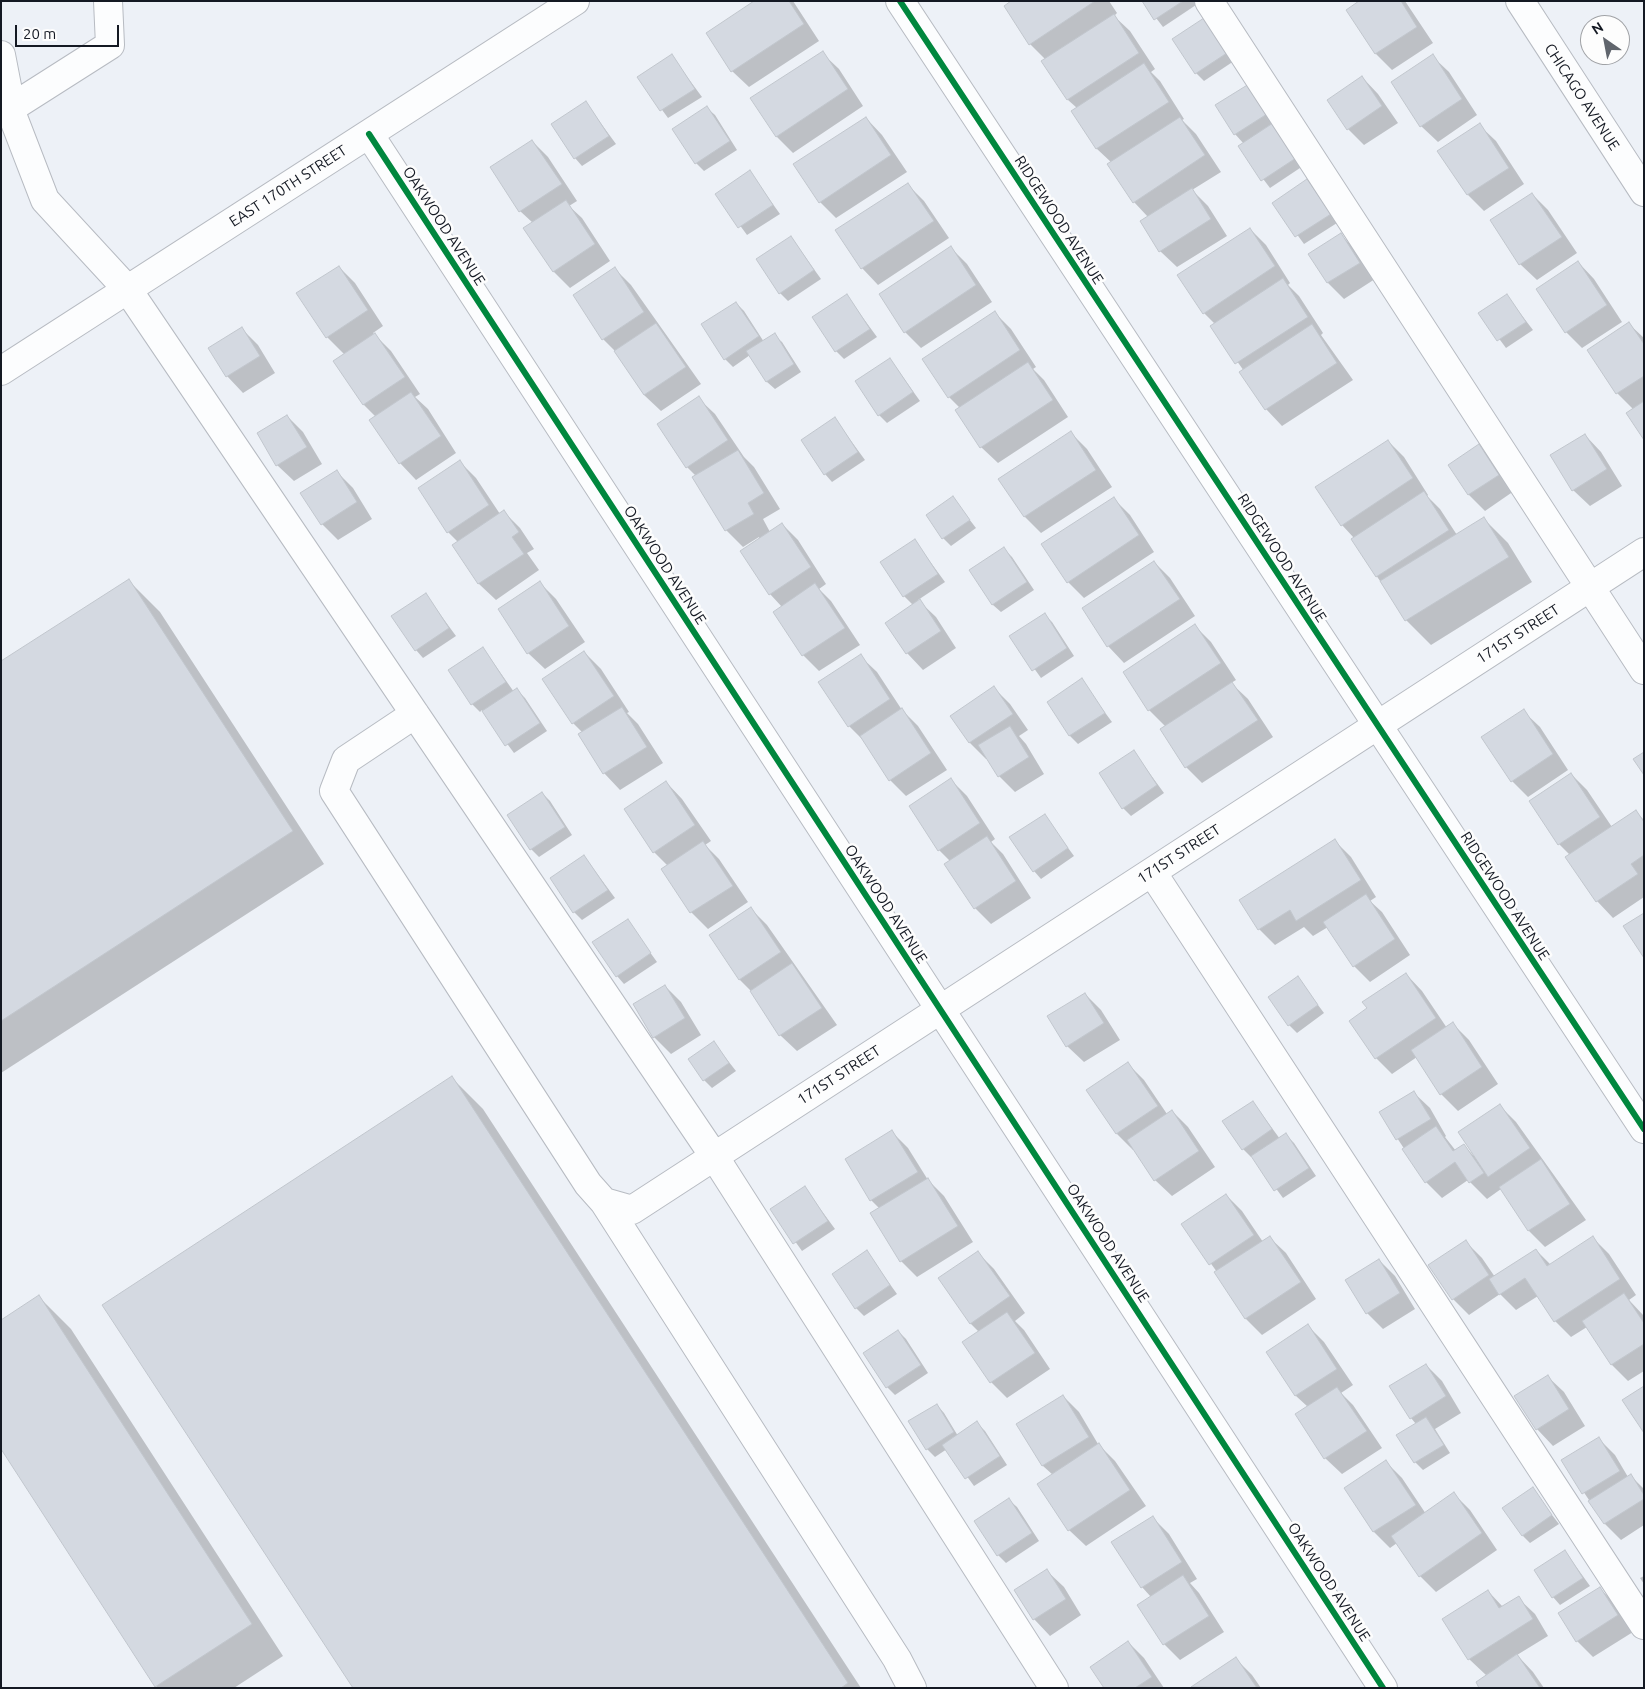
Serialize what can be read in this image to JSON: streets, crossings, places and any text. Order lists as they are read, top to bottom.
{
  "streets": {
    "street": [
      "CHICAGO AVENUE",
      "EAST 170TH STREET",
      "RIDGEWOOD AVENUE",
      "OAKWOOD AVENUE",
      "171ST STREET"
    ]
  },
  "crossings": [
    ["EAST 170TH STREET", "OAKWOOD AVENUE"],
    ["RIDGEWOOD AVENUE", "171ST STREET"],
    ["OAKWOOD AVENUE", "171ST STREET"]
  ],
  "scale_bar": "20 m",
  "north": "top left"
}
